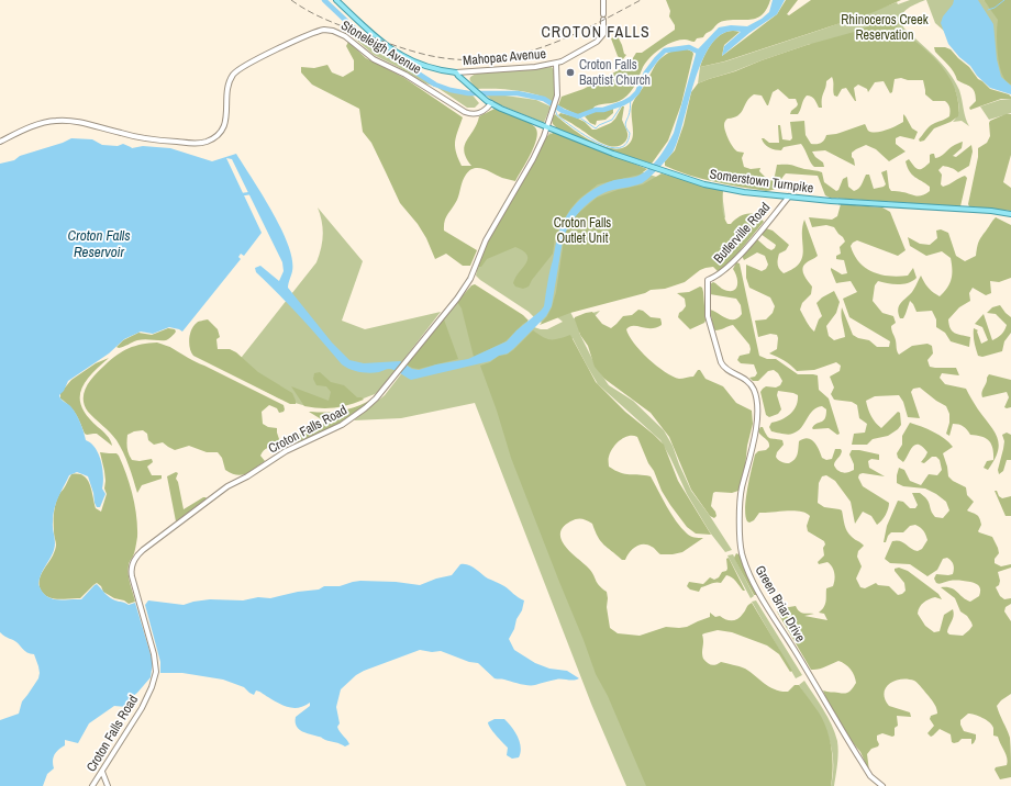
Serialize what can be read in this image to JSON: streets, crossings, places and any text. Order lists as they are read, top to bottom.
{
  "streets": {
    "main road": ["Somerstown Turnpike"],
    "street": [
      "Stoneleigh Avenue",
      "Mahopac Avenue",
      "Butlerville Road",
      "Croton Falls Road",
      "Green Briar Drive"
    ]
  },
  "crossings": [
    ["Stoneleigh Avenue", "Somerstown Turnpike"],
    ["Mahopac Avenue", "Somerstown Turnpike"],
    ["Mahopac Avenue", "Croton Falls Road"],
    ["Somerstown Turnpike", "Butlerville Road"],
    ["Somerstown Turnpike", "Croton Falls Road"],
    ["Butlerville Road", "Green Briar Drive"]
  ],
  "districts": ["CROTON FALLS"],
  "water": ["Croton Falls Reservoir"],
  "parks": ["Rhinoceros Creek Reservation", "Croton Falls Outlet Unit"],
  "places": ["Croton Falls Baptist Church"]
}
